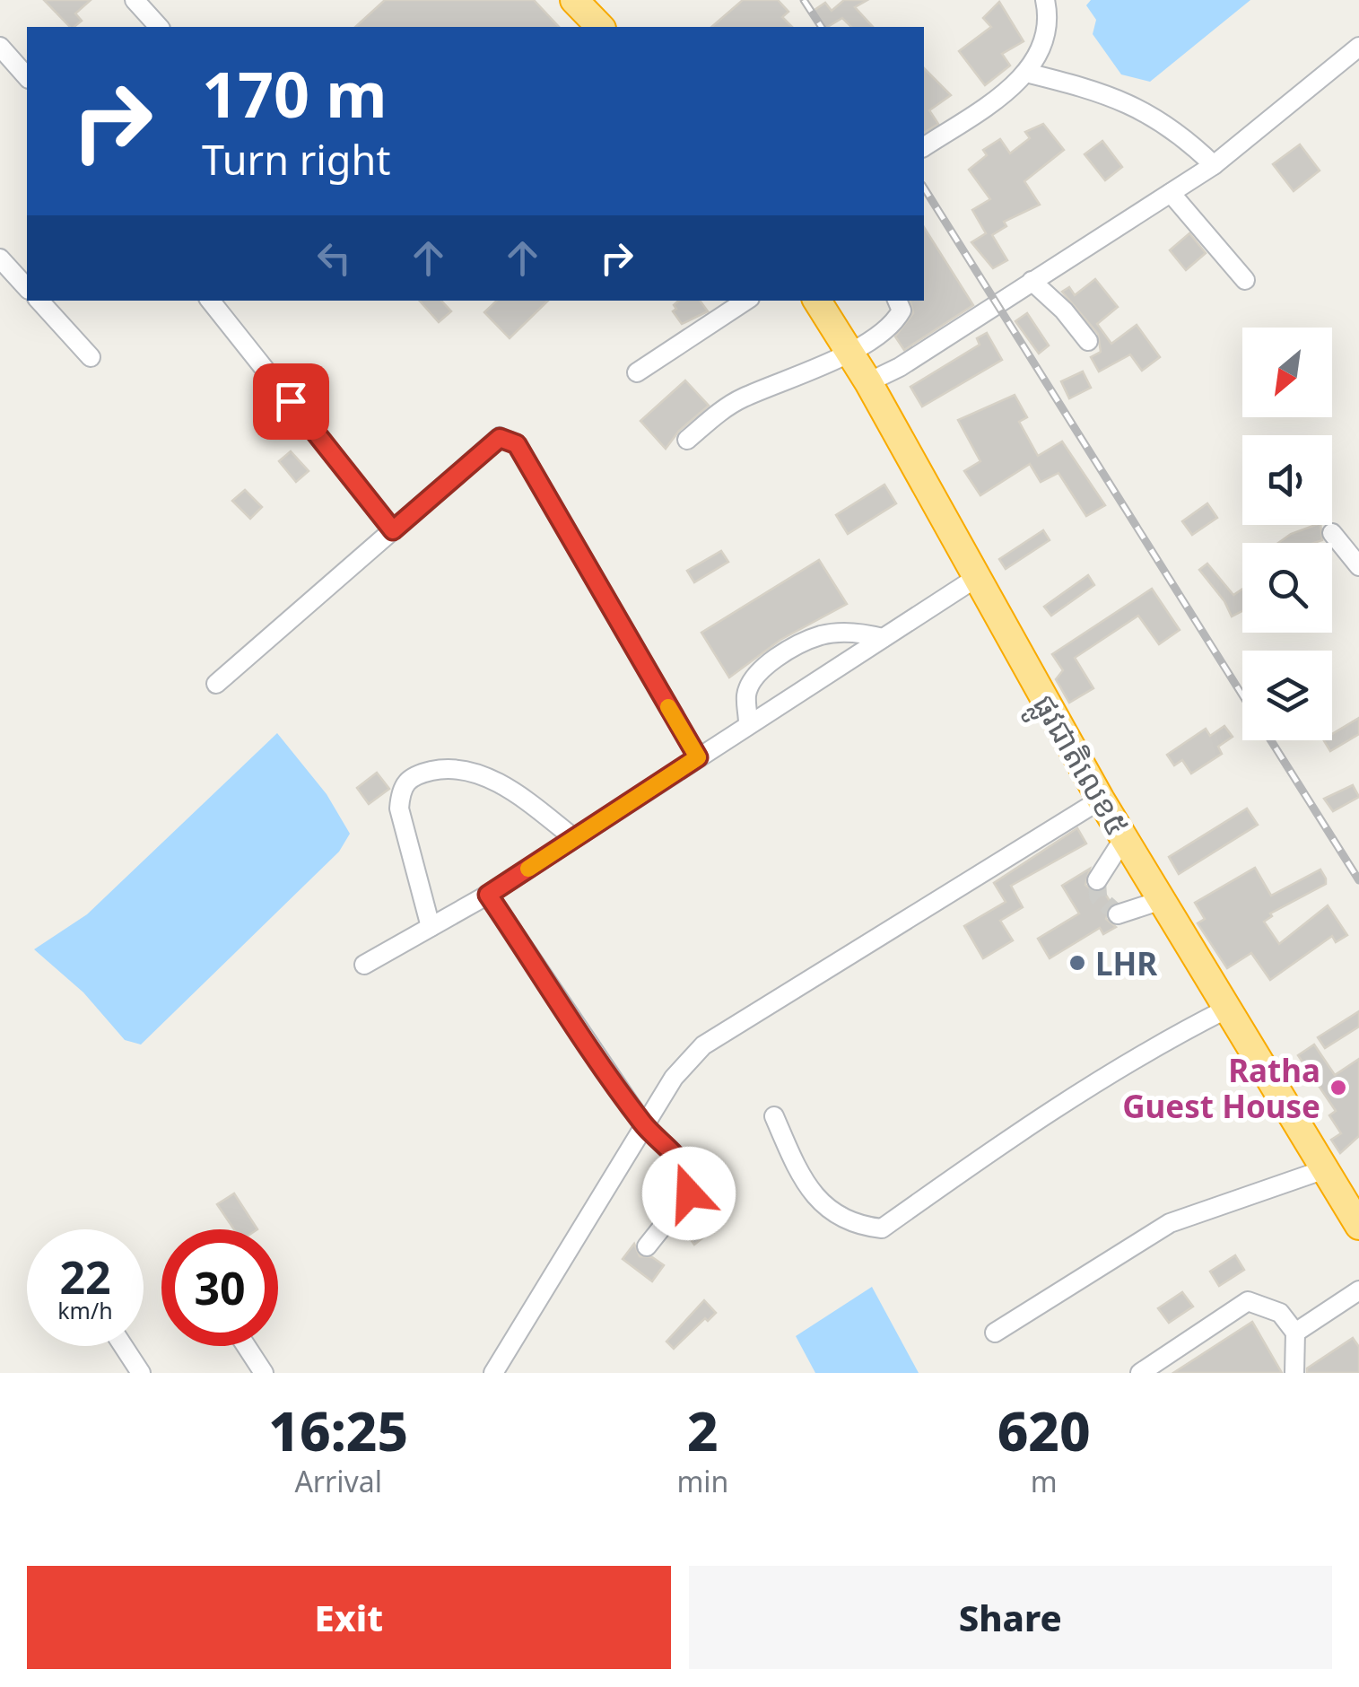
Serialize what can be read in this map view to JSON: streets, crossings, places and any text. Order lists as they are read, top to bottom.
{
  "streets": {
    "highway": ["ផ្លូវជាតិលេខ៥"]
  },
  "places": ["LHR", "Ratha Guest House"],
  "north": "bottom left",
  "page": {
    "turn": ["170 m", "Turn right"],
    "speed": "22 km/h",
    "limit": "30",
    "eta": [
      "16:25",
      "Arrival",
      "2",
      "min",
      "620",
      "m"
    ],
    "buttons": ["Exit", "Share"]
  }
}
